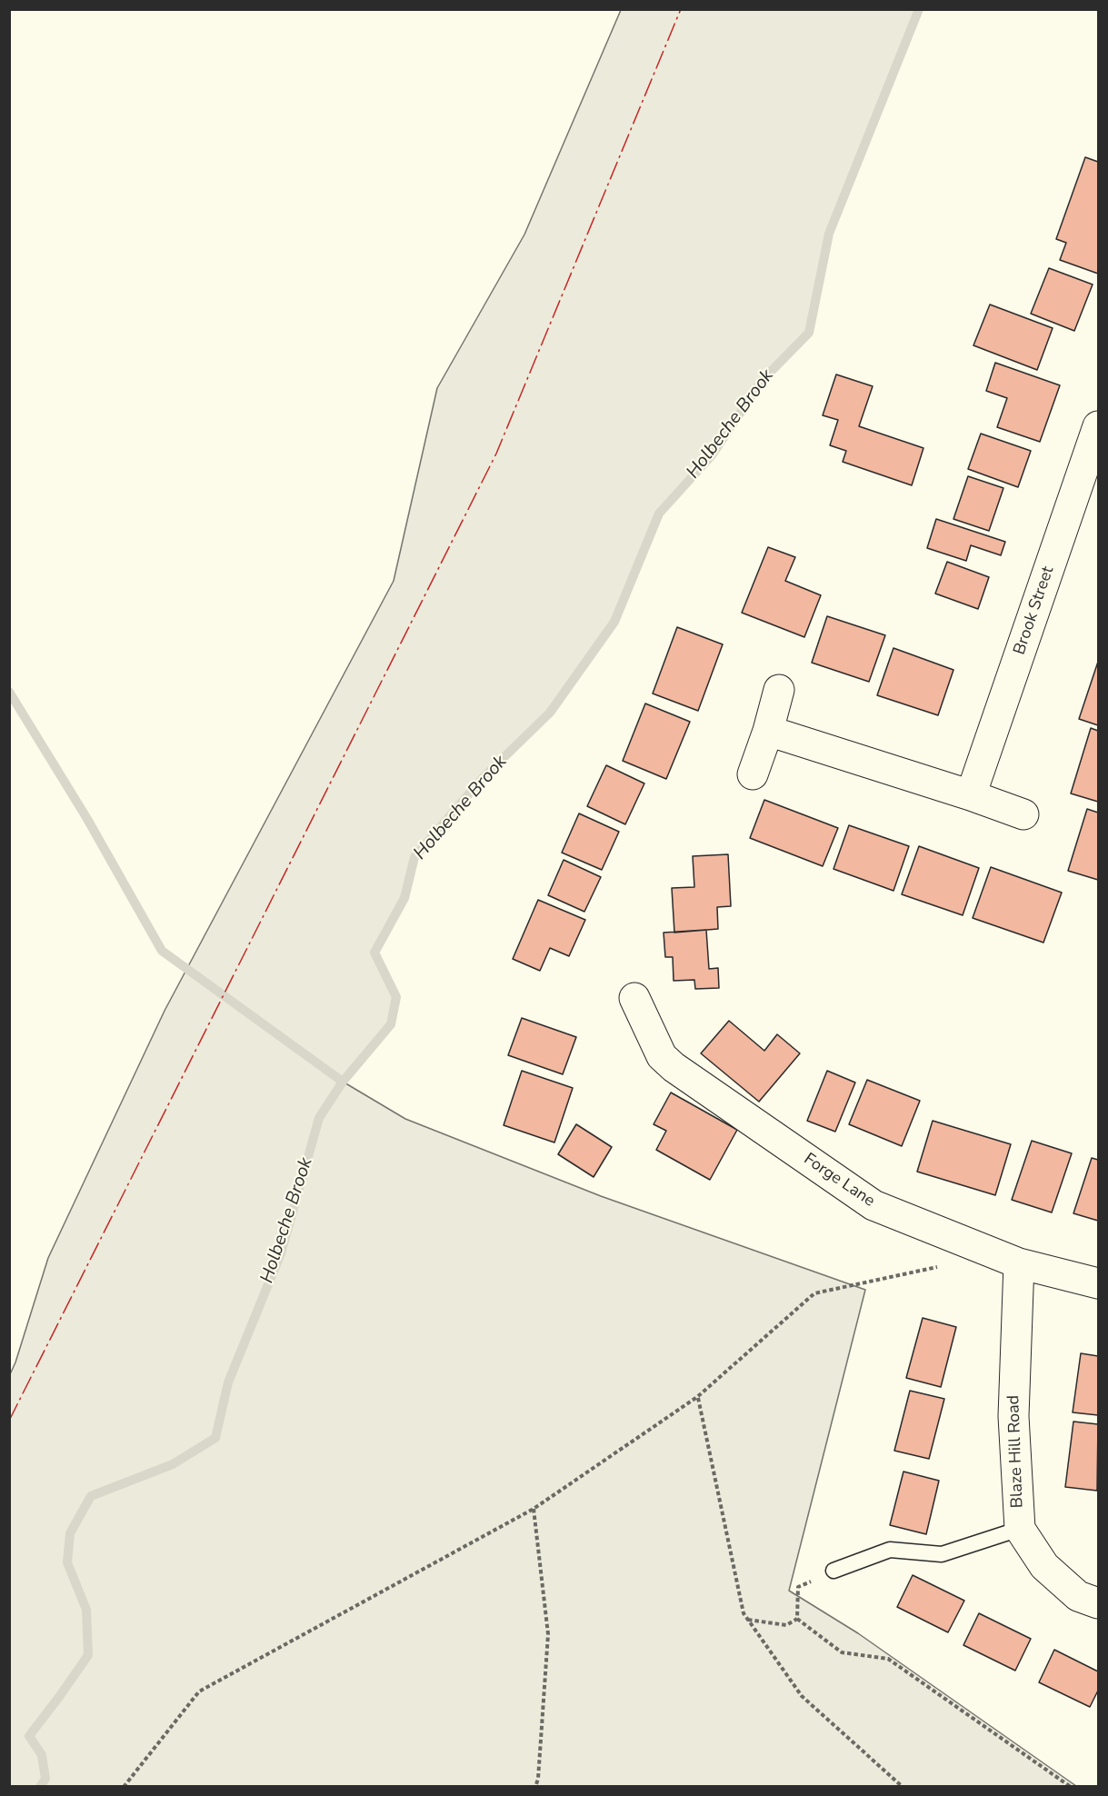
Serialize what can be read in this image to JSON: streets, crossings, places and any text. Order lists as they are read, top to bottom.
{
  "streets": {
    "street": ["Brook Street", "Forge Lane", "Blaze Hill Road"]
  },
  "crossings": [
    ["Forge Lane", "Blaze Hill Road"]
  ],
  "water": ["Holbeche Brook"]
}
